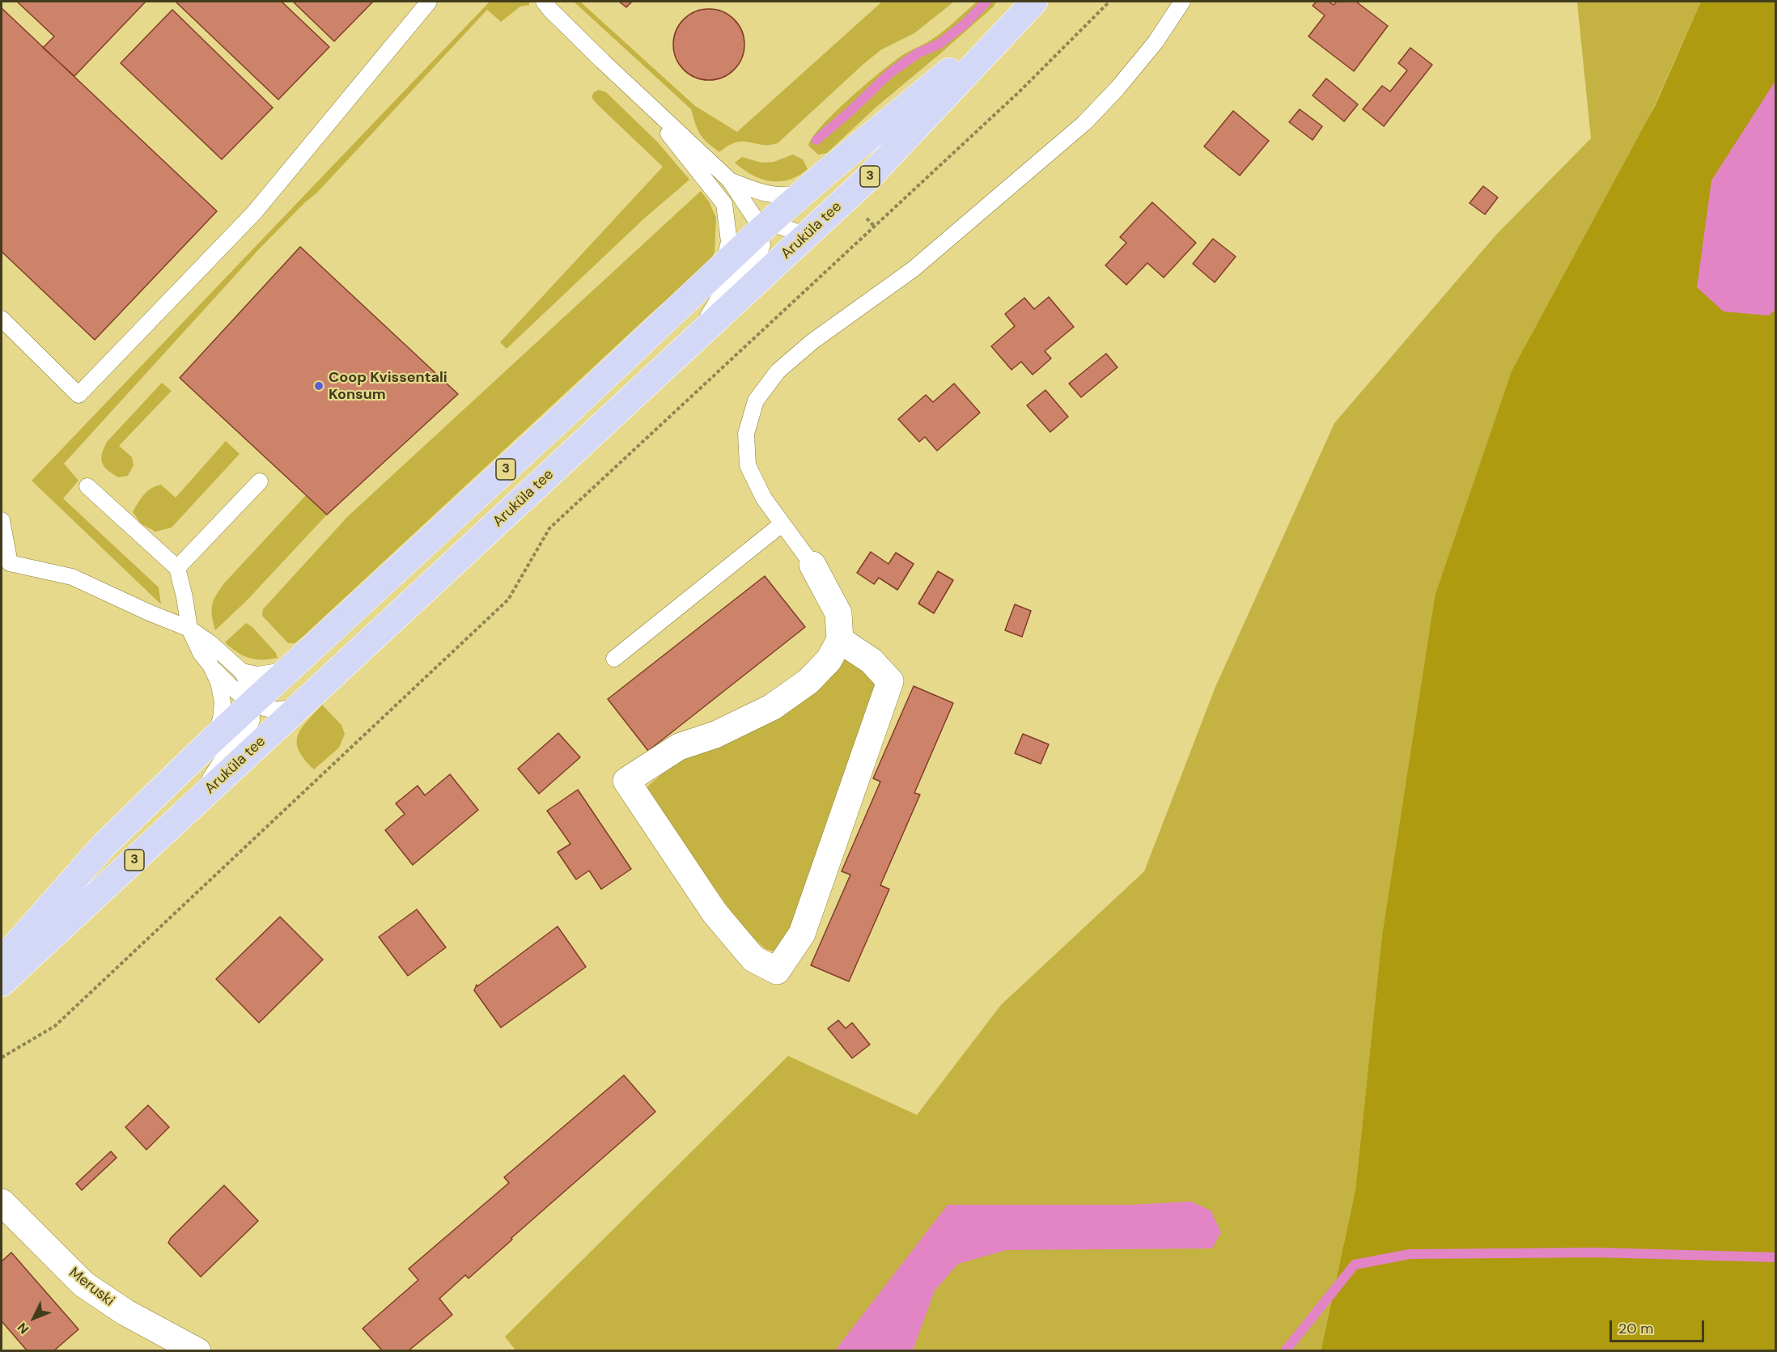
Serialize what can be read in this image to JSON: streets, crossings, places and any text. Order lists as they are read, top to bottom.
{
  "streets": {
    "highway": ["3", "Aruküla tee"],
    "street": ["Meruski"]
  },
  "places": ["Coop Kvissentali Konsum"],
  "scale_bar": "20 m",
  "north": "bottom left"
}
